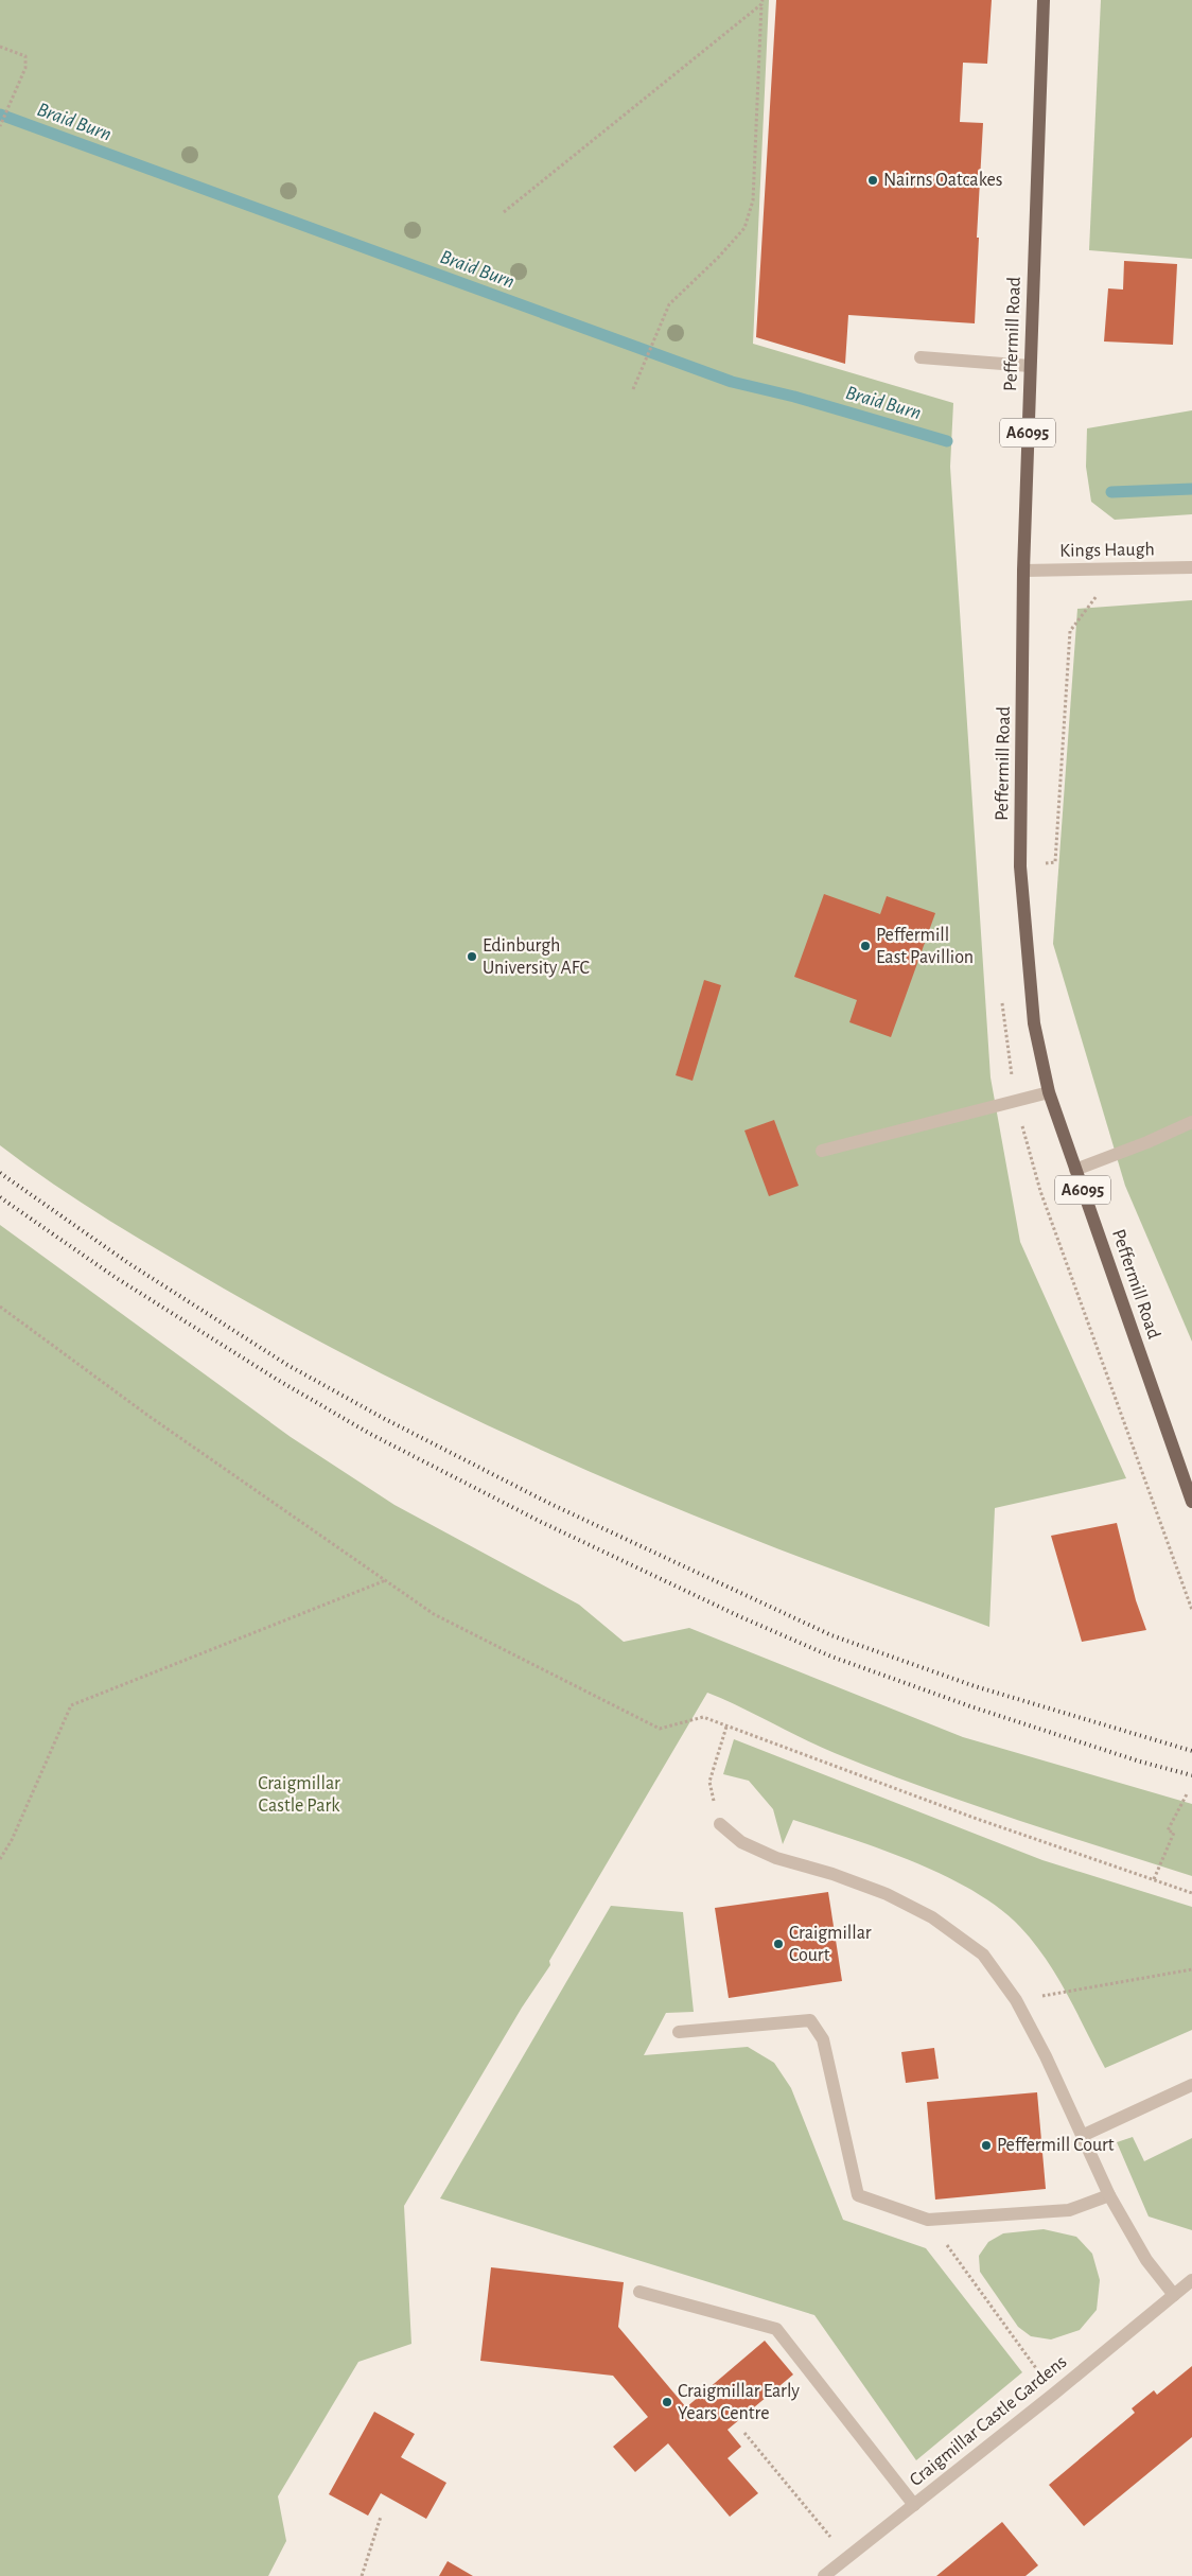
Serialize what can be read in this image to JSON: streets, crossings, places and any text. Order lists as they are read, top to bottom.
{
  "streets": {
    "main road": ["Peffermill Road", "A6095"],
    "street": ["Kings Haugh", "Craigmillar Castle Gardens"]
  },
  "crossings": [
    ["Peffermill Road", "Kings Haugh"]
  ],
  "water": ["Braid Burn"],
  "parks": ["Craigmillar Castle Park"],
  "places": [
    "Nairns Oatcakes",
    "Peffermill East Pavillion",
    "Edinburgh University AFC",
    "Craigmillar Court",
    "Peffermill Court",
    "Craigmillar Early Years Centre"
  ]
}
